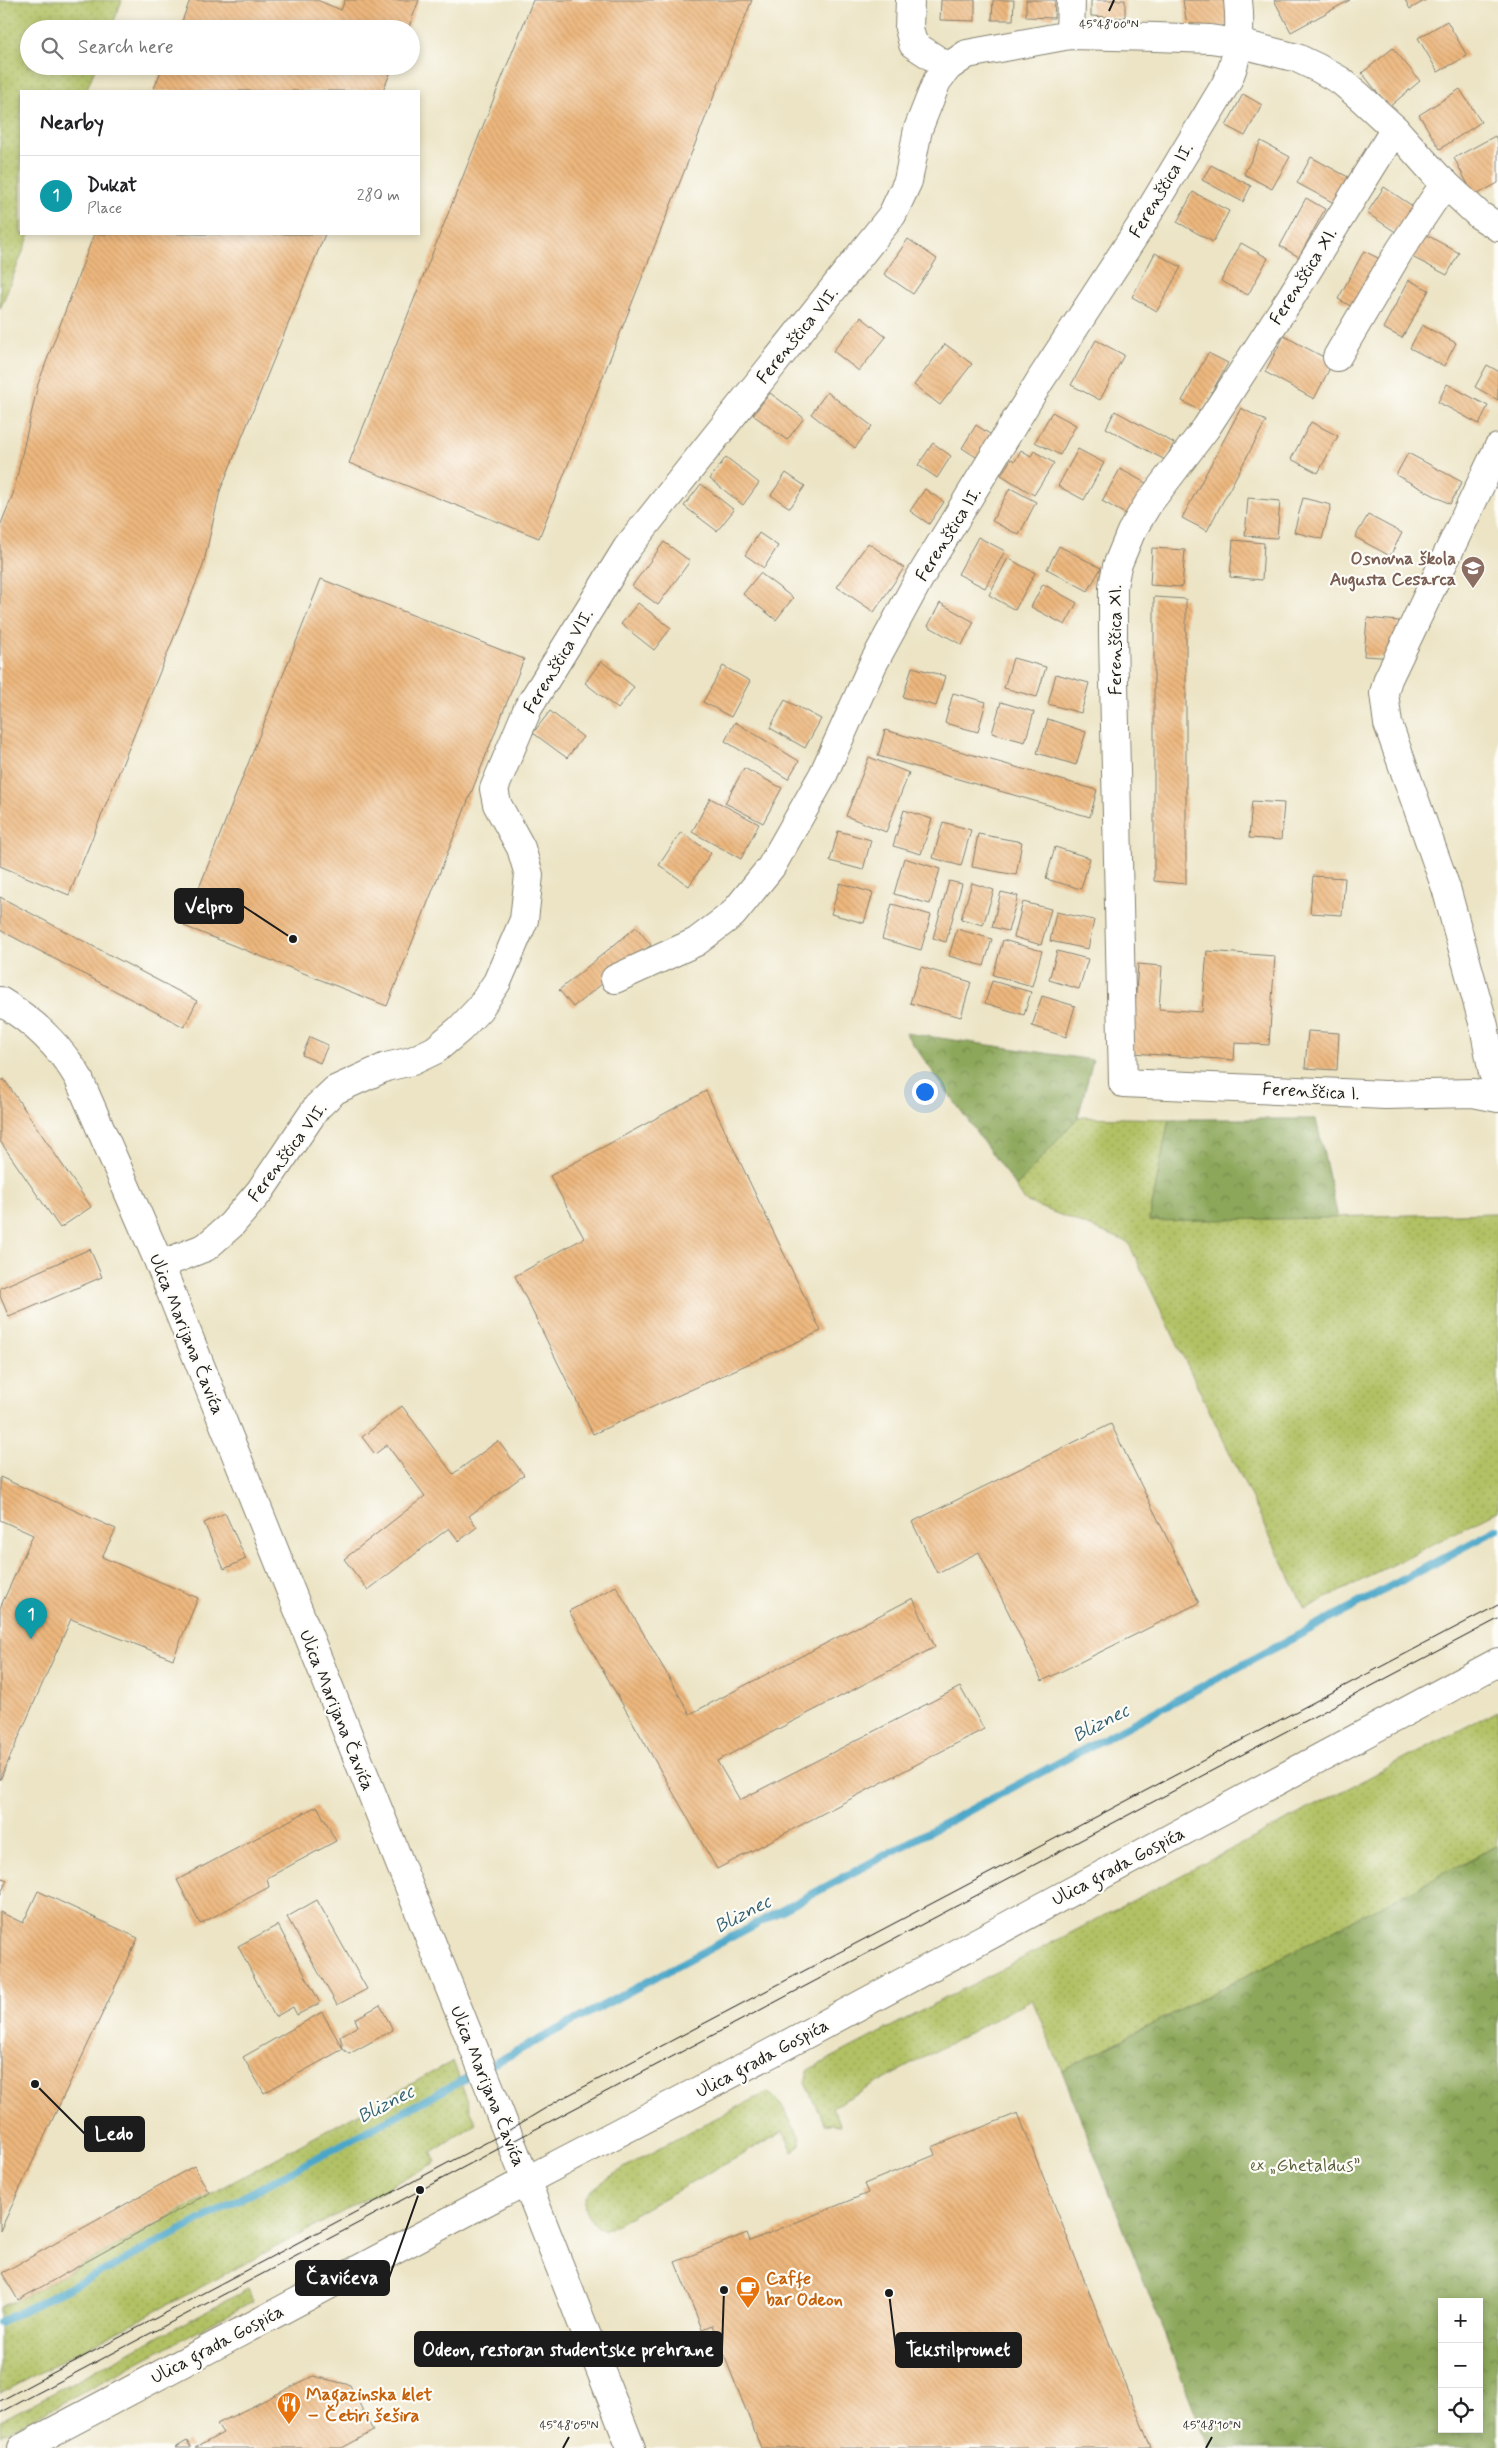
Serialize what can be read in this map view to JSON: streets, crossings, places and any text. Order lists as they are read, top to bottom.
{
  "streets": {
    "street": [
      "Ferenščica II.",
      "Ferenščica XI.",
      "Ferenščica VII.",
      "Ferenščica I.",
      "Ulica Marijana Čavića",
      "Ulica grada Gospića"
    ]
  },
  "crossings": [
    ["Ferenščica XI.", "Ferenščica I."],
    ["Ferenščica VII.", "Ulica Marijana Čavića"],
    ["Ulica Marijana Čavića", "Ulica grada Gospića"]
  ],
  "water": ["Bliznec"],
  "parks": ["ex „Ghetaldus”"],
  "places": {
    "school or university": ["Osnovna škola Augusta Cesarca"],
    "other": [
      "Velpro",
      "Ledo",
      "Čavićeva",
      "Odeon, restoran studentske prehrane",
      "Tekstilpromet"
    ],
    "cafe": ["Caffe bar Odeon"],
    "restaurant": ["Magazinska klet – Četiri šešira"]
  },
  "page": {
    "search": "Search here",
    "heading": "Nearby",
    "list": [
      {
        "mark": "1",
        "name": "Dukat",
        "note": "Place",
        "value": "280 m"
      }
    ],
    "pins": "1",
    "map_buttons": ["+", "−"]
  },
  "coordinates": ["45°48'00\"N", "45°48'05\"N", "45°48'10\"N"]
}
